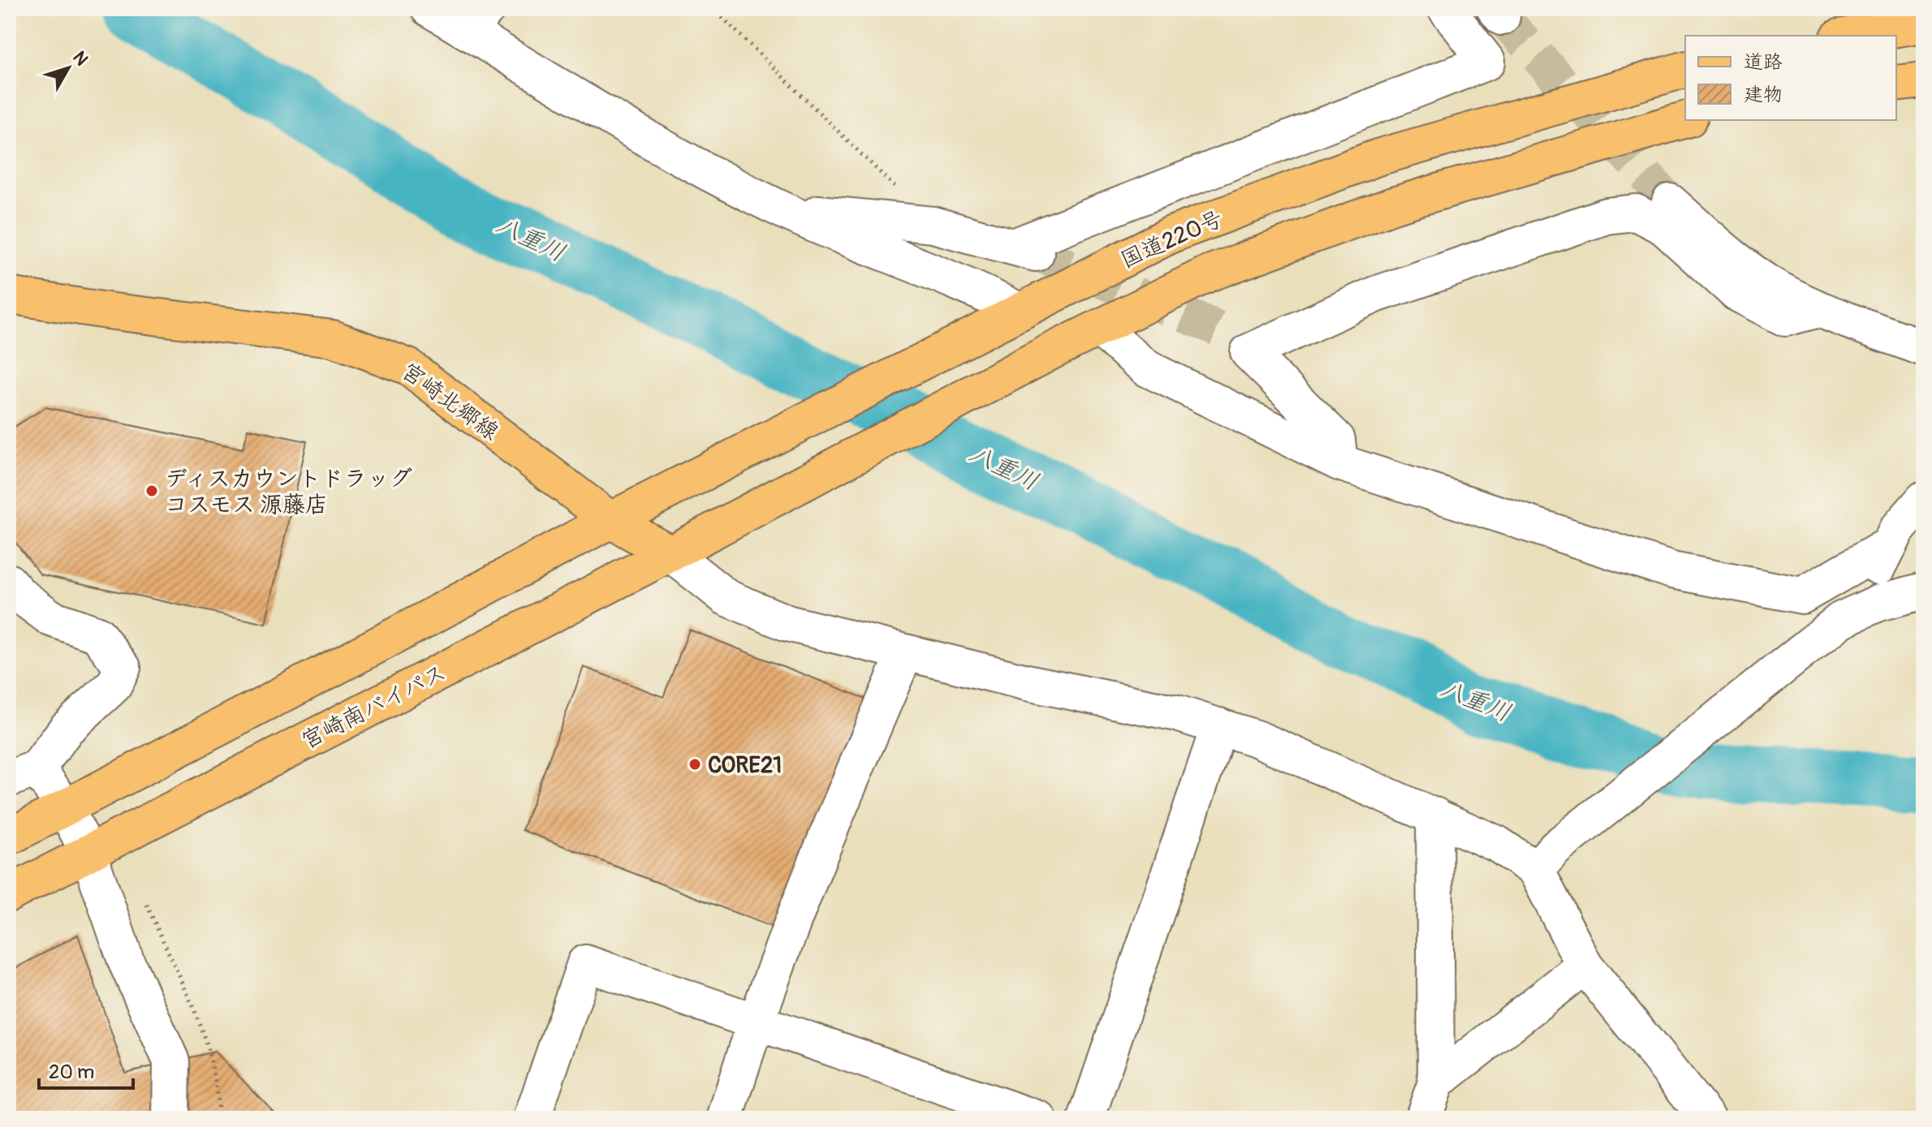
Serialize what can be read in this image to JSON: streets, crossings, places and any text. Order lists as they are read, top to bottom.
{
  "streets": {
    "main road": ["国道220号", "宮崎北郷線", "宮崎南バイパス"]
  },
  "crossings": [
    ["国道220号", "宮崎北郷線"],
    ["国道220号", "宮崎南バイパス"],
    ["宮崎北郷線", "宮崎南バイパス"]
  ],
  "water": ["八重川"],
  "places": ["ディスカウントドラッグ コスモス 源藤店", "CORE21"],
  "legend": ["道路", "建物"],
  "scale_bar": "20 m",
  "north": "top right"
}
